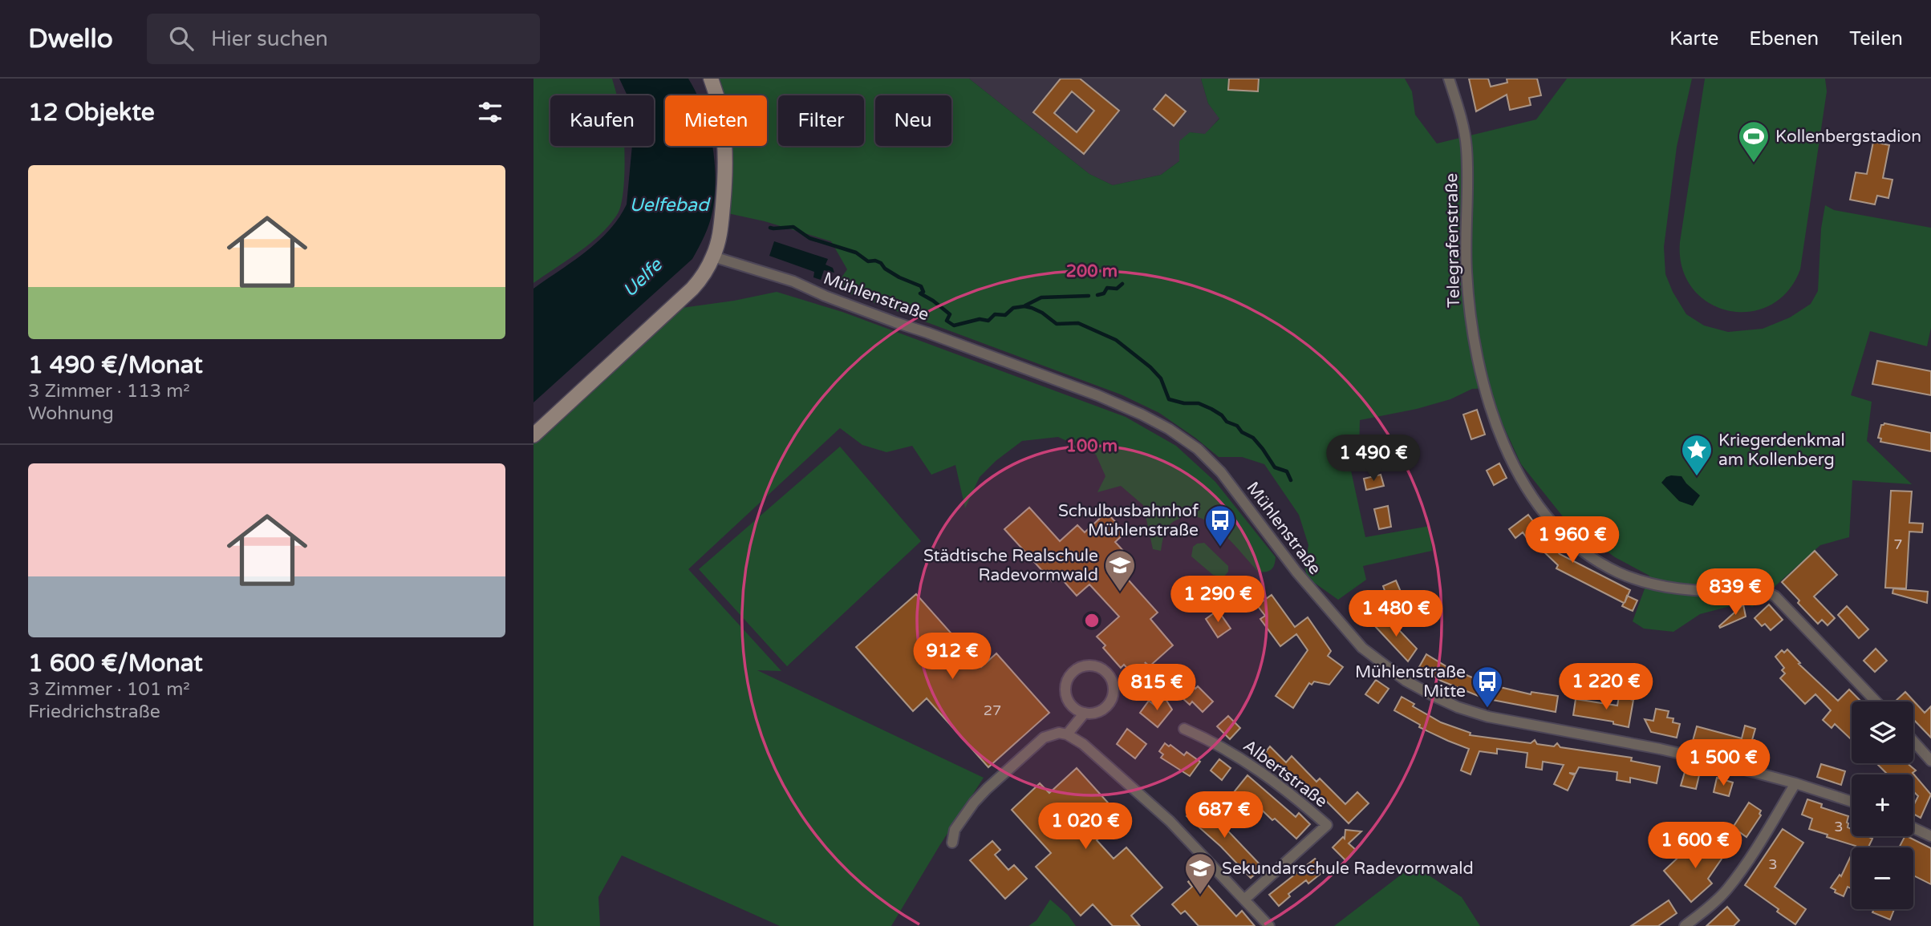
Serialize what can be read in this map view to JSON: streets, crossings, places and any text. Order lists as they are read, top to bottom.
{
  "streets": {
    "street": ["Telegrafenstraße", "Mühlenstraße", "Albertstraße"]
  },
  "water": ["Uelfebad", "Uelfe"],
  "places": {
    "sports": ["Kollenbergstadion"],
    "place": ["Kriegerdenkmal am Kollenberg"],
    "bus stop": ["Schulbusbahnhof Mühlenstraße", "Mühlenstraße Mitte"],
    "school or university": ["Städtische Realschule Radevormwald", "Sekundarschule Radevormwald"]
  },
  "house_numbers": [
    "7",
    "27",
    "3",
    "3"
  ],
  "page": {
    "header": "Dwello",
    "search": "Hier suchen",
    "nav": ["Karte", "Ebenen", "Teilen"],
    "heading": "12 Objekte",
    "chip": [
      "Kaufen",
      "Mieten",
      "Filter",
      "Neu"
    ],
    "list": [
      {
        "name": "1 490 €/Monat",
        "note": "3 Zimmer · 113 m² · Wohnung"
      },
      {
        "name": "1 600 €/Monat",
        "note": "3 Zimmer · 101 m² · Friedrichstraße"
      }
    ],
    "price": [
      "1 490 €",
      "1 960 €",
      "839 €",
      "1 290 €",
      "1 480 €",
      "912 €",
      "1 220 €",
      "815 €",
      "1 500 €",
      "687 €",
      "1 020 €",
      "1 600 €"
    ],
    "map_buttons": ["+", "−"]
  },
  "rings": ["200 m", "100 m"]
}
